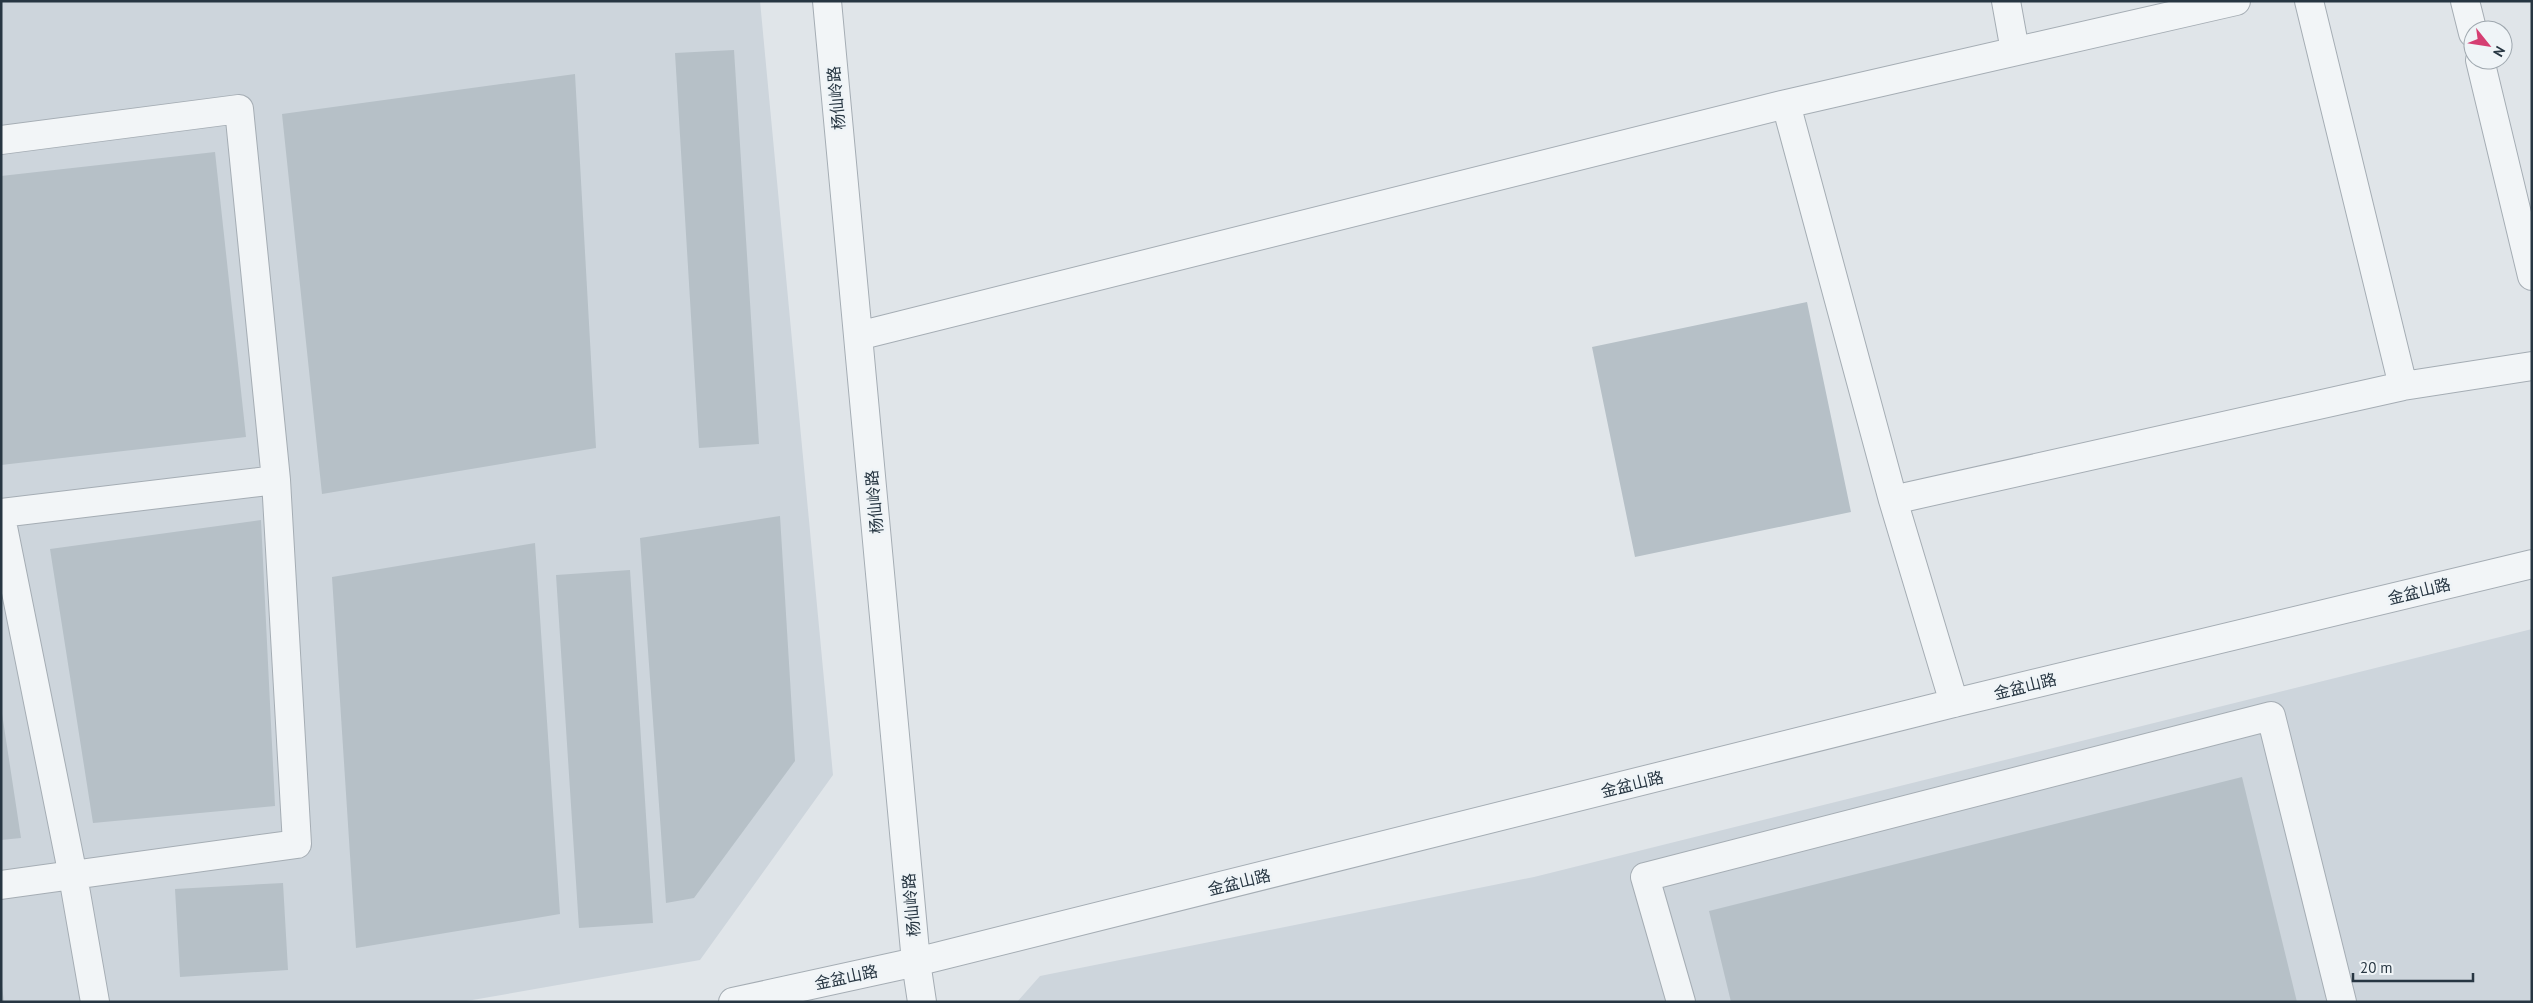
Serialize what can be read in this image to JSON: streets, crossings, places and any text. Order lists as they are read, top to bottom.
{
  "streets": {
    "street": ["杨仙岭路", "金盆山路"]
  },
  "crossings": [
    ["杨仙岭路", "金盆山路"]
  ],
  "scale_bar": "20 m",
  "north": "bottom right"
}
